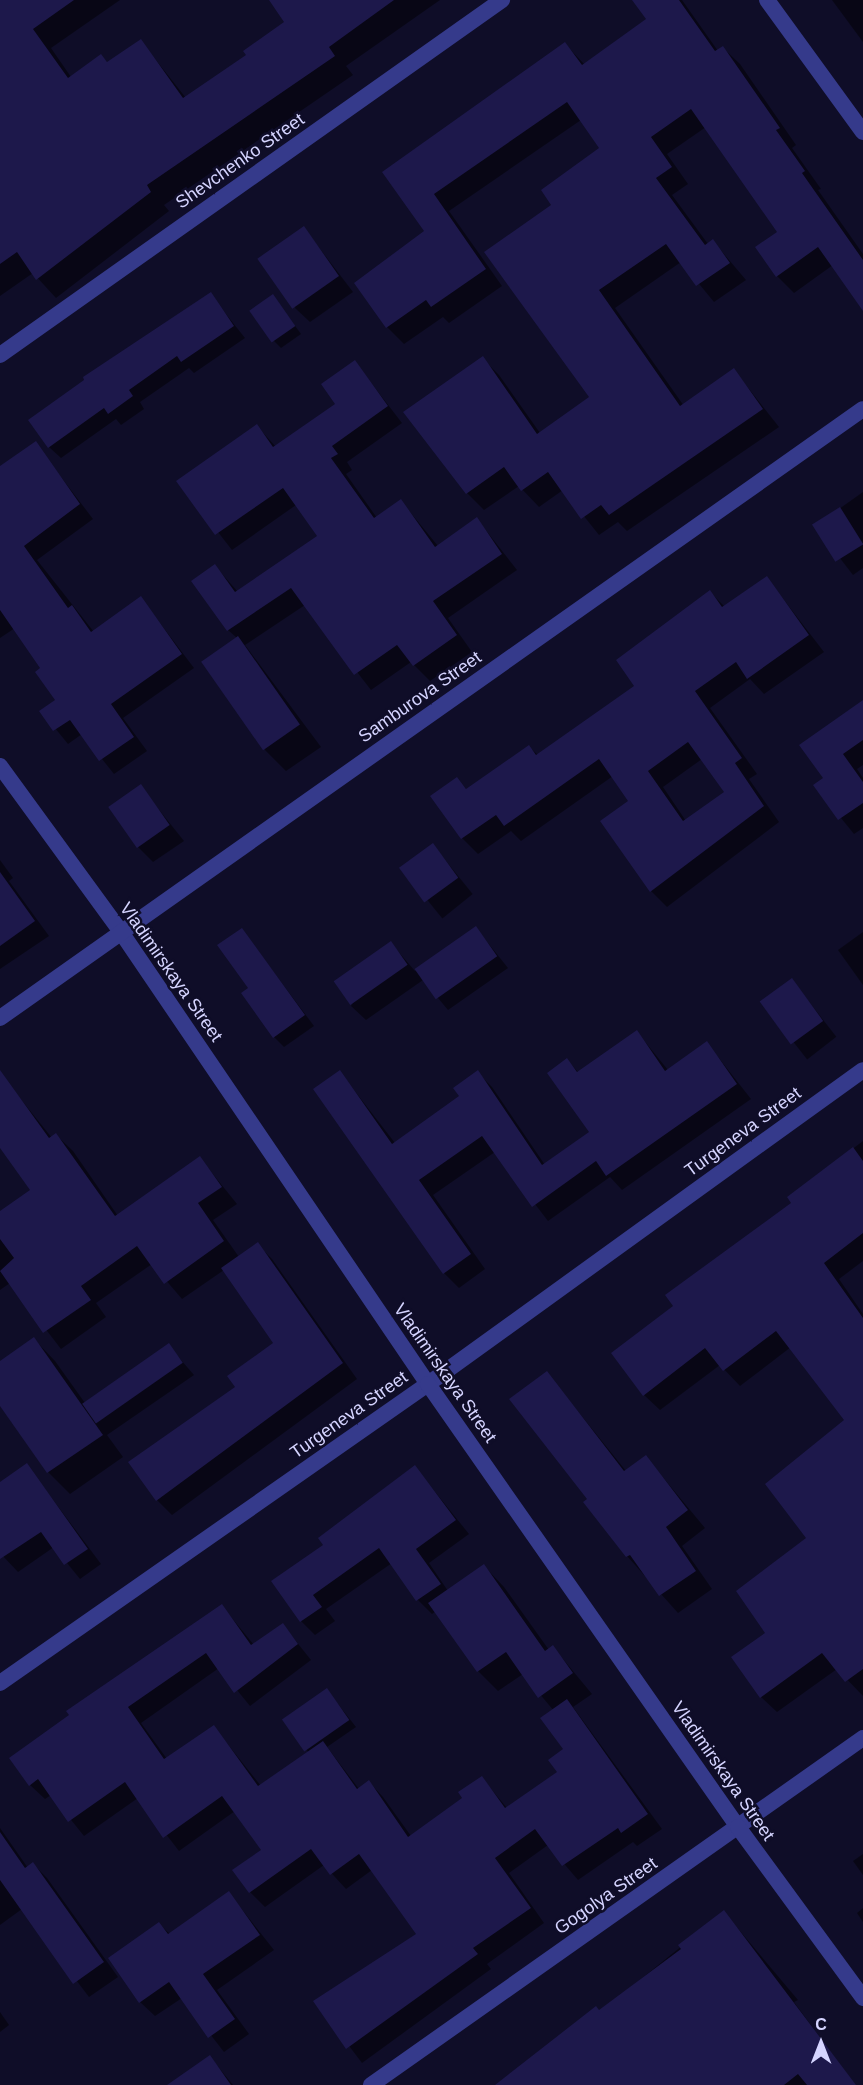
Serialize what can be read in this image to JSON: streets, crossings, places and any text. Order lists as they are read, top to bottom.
{
  "streets": {
    "street": [
      "Shevchenko Street",
      "Samburova Street",
      "Vladimirskaya Street",
      "Turgeneva Street",
      "Gogolya Street"
    ]
  },
  "crossings": [
    ["Samburova Street", "Vladimirskaya Street"],
    ["Vladimirskaya Street", "Turgeneva Street"],
    ["Vladimirskaya Street", "Gogolya Street"]
  ],
  "north": "top"
}
